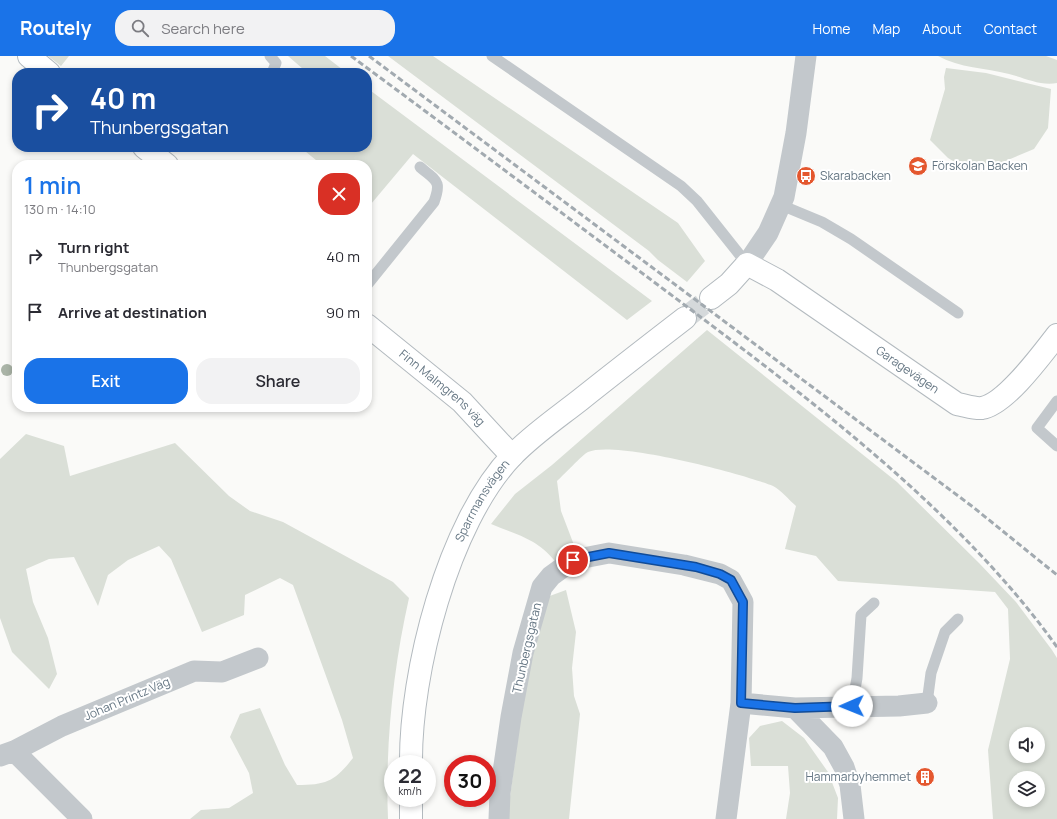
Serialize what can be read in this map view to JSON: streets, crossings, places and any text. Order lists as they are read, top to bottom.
{
  "streets": {
    "street": [
      "Garagevägen",
      "Finn Malmgrens väg",
      "Sparrmansvägen",
      "Thunbergsgatan",
      "Johan Printz Väg"
    ]
  },
  "crossings": [
    ["Finn Malmgrens väg", "Sparrmansvägen"]
  ],
  "places": {
    "school or university": ["Förskolan Backen"],
    "bus stop": ["Skarabacken"],
    "building": ["Hammarbyhemmet"]
  },
  "page": {
    "header": "Routely",
    "search": "Search here",
    "nav": [
      "Home",
      "Map",
      "About",
      "Contact"
    ],
    "turn": ["40 m", "Thunbergsgatan"],
    "heading": ["1 min", "130 m · 14:10"],
    "list": [
      {
        "name": "Turn right",
        "note": "Thunbergsgatan",
        "value": "40 m"
      },
      {
        "name": "Arrive at destination",
        "value": "90 m"
      }
    ],
    "buttons": ["Exit", "Share"],
    "speed": "22 km/h",
    "limit": "30"
  }
}
